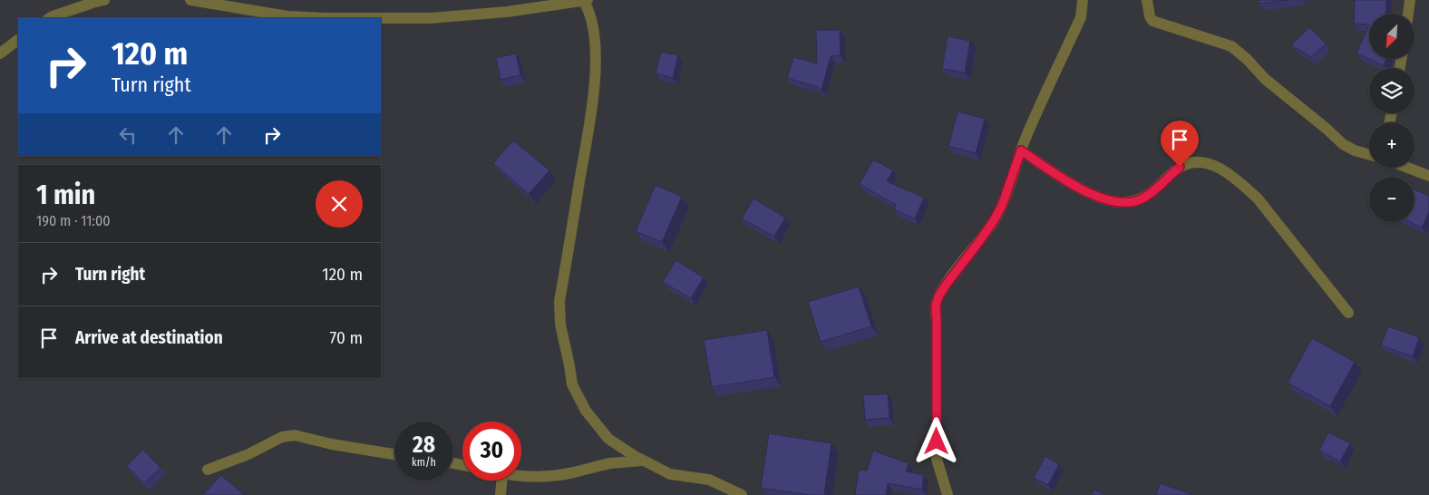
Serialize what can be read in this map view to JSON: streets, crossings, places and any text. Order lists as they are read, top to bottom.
{
  "north": "bottom left",
  "page": {
    "map_buttons": ["+", "−"],
    "turn": ["120 m", "Turn right"],
    "heading": ["1 min", "190 m · 11:00"],
    "list": [
      {
        "name": "Turn right",
        "value": "120 m"
      },
      {
        "name": "Arrive at destination",
        "value": "70 m"
      }
    ],
    "speed": "28 km/h",
    "limit": "30"
  }
}
